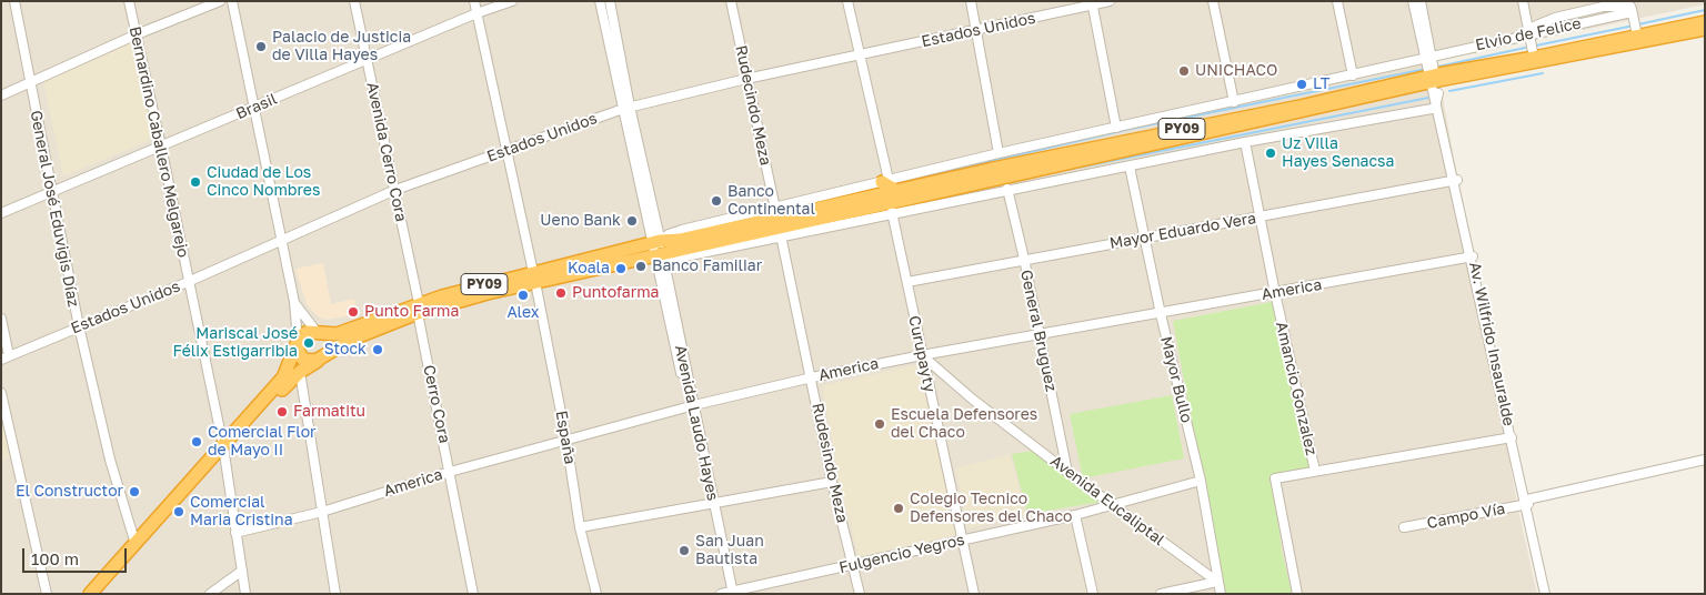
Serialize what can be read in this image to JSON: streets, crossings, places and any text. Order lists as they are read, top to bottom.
{
  "streets": {
    "highway": ["PY09"],
    "street": [
      "Estados Unidos",
      "Elvio de Felice",
      "Rudecindo Meza",
      "Brasil",
      "Bernardino Caballero Melgarejo",
      "Avenida Cerro Cora",
      "General José Eduvigis Díaz",
      "Mayor Eduardo Vera",
      "America",
      "General Bruguez",
      "Av. Wilfrido Insauralde",
      "Curupayty",
      "Mayor Bullo",
      "Amancio Gonzalez",
      "Cerro Cora",
      "España",
      "Rudesindo Meza",
      "Avenida Eucaliptal",
      "Campo Vía",
      "Fulgencio Yegros"
    ]
  },
  "crossings": [
    ["Estados Unidos", "Rudecindo Meza"],
    ["Estados Unidos", "Bernardino Caballero Melgarejo"],
    ["Estados Unidos", "Avenida Cerro Cora"],
    ["Estados Unidos", "General José Eduvigis Díaz"],
    ["Estados Unidos", "España"],
    ["Elvio de Felice", "Rudecindo Meza"],
    ["Elvio de Felice", "PY09"],
    ["Brasil", "Bernardino Caballero Melgarejo"],
    ["Brasil", "Avenida Cerro Cora"],
    ["Brasil", "General José Eduvigis Díaz"],
    ["Brasil", "España"],
    ["PY09", "Bernardino Caballero Melgarejo"],
    ["PY09", "Avenida Cerro Cora"],
    ["PY09", "General José Eduvigis Díaz"],
    ["PY09", "Av. Wilfrido Insauralde"],
    ["PY09", "Cerro Cora"],
    ["PY09", "España"],
    ["Bernardino Caballero Melgarejo", "America"],
    ["Avenida Cerro Cora", "Cerro Cora"],
    ["Mayor Eduardo Vera", "General Bruguez"],
    ["Mayor Eduardo Vera", "Av. Wilfrido Insauralde"],
    ["Mayor Eduardo Vera", "Curupayty"],
    ["Mayor Eduardo Vera", "Mayor Bullo"],
    ["Mayor Eduardo Vera", "Amancio Gonzalez"],
    ["America", "General Bruguez"],
    ["America", "Av. Wilfrido Insauralde"],
    ["America", "Curupayty"],
    ["America", "Mayor Bullo"],
    ["America", "Amancio Gonzalez"],
    ["America", "Cerro Cora"],
    ["America", "España"],
    ["America", "Rudesindo Meza"],
    ["America", "Avenida Eucaliptal"],
    ["General Bruguez", "Avenida Eucaliptal"],
    ["Av. Wilfrido Insauralde", "Campo Vía"],
    ["Curupayty", "Avenida Eucaliptal"],
    ["Curupayty", "Fulgencio Yegros"],
    ["Mayor Bullo", "Avenida Eucaliptal"],
    ["Mayor Bullo", "Fulgencio Yegros"],
    ["Rudesindo Meza", "Fulgencio Yegros"],
    ["Avenida Eucaliptal", "Fulgencio Yegros"]
  ],
  "places": [
    "Palacio de Justicia de Villa Hayes",
    "UNICHACO",
    "LT",
    "Uz Villa Hayes Senacsa",
    "Ciudad de Los Cinco Nombres",
    "Banco Continental",
    "Ueno Bank",
    "Banco Familiar",
    "Koala",
    "Puntofarma",
    "Alex",
    "Punto Farma",
    "Mariscal José Félix Estigarribia",
    "Stock",
    "Farmatitu",
    "Escuela Defensores del Chaco",
    "Comercial Flor de Mayo II",
    "El Constructor",
    "Colegio Tecnico Defensores del Chaco",
    "Comercial Maria Cristina",
    "San Juan Bautista"
  ],
  "scale_bar": "100 m"
}
